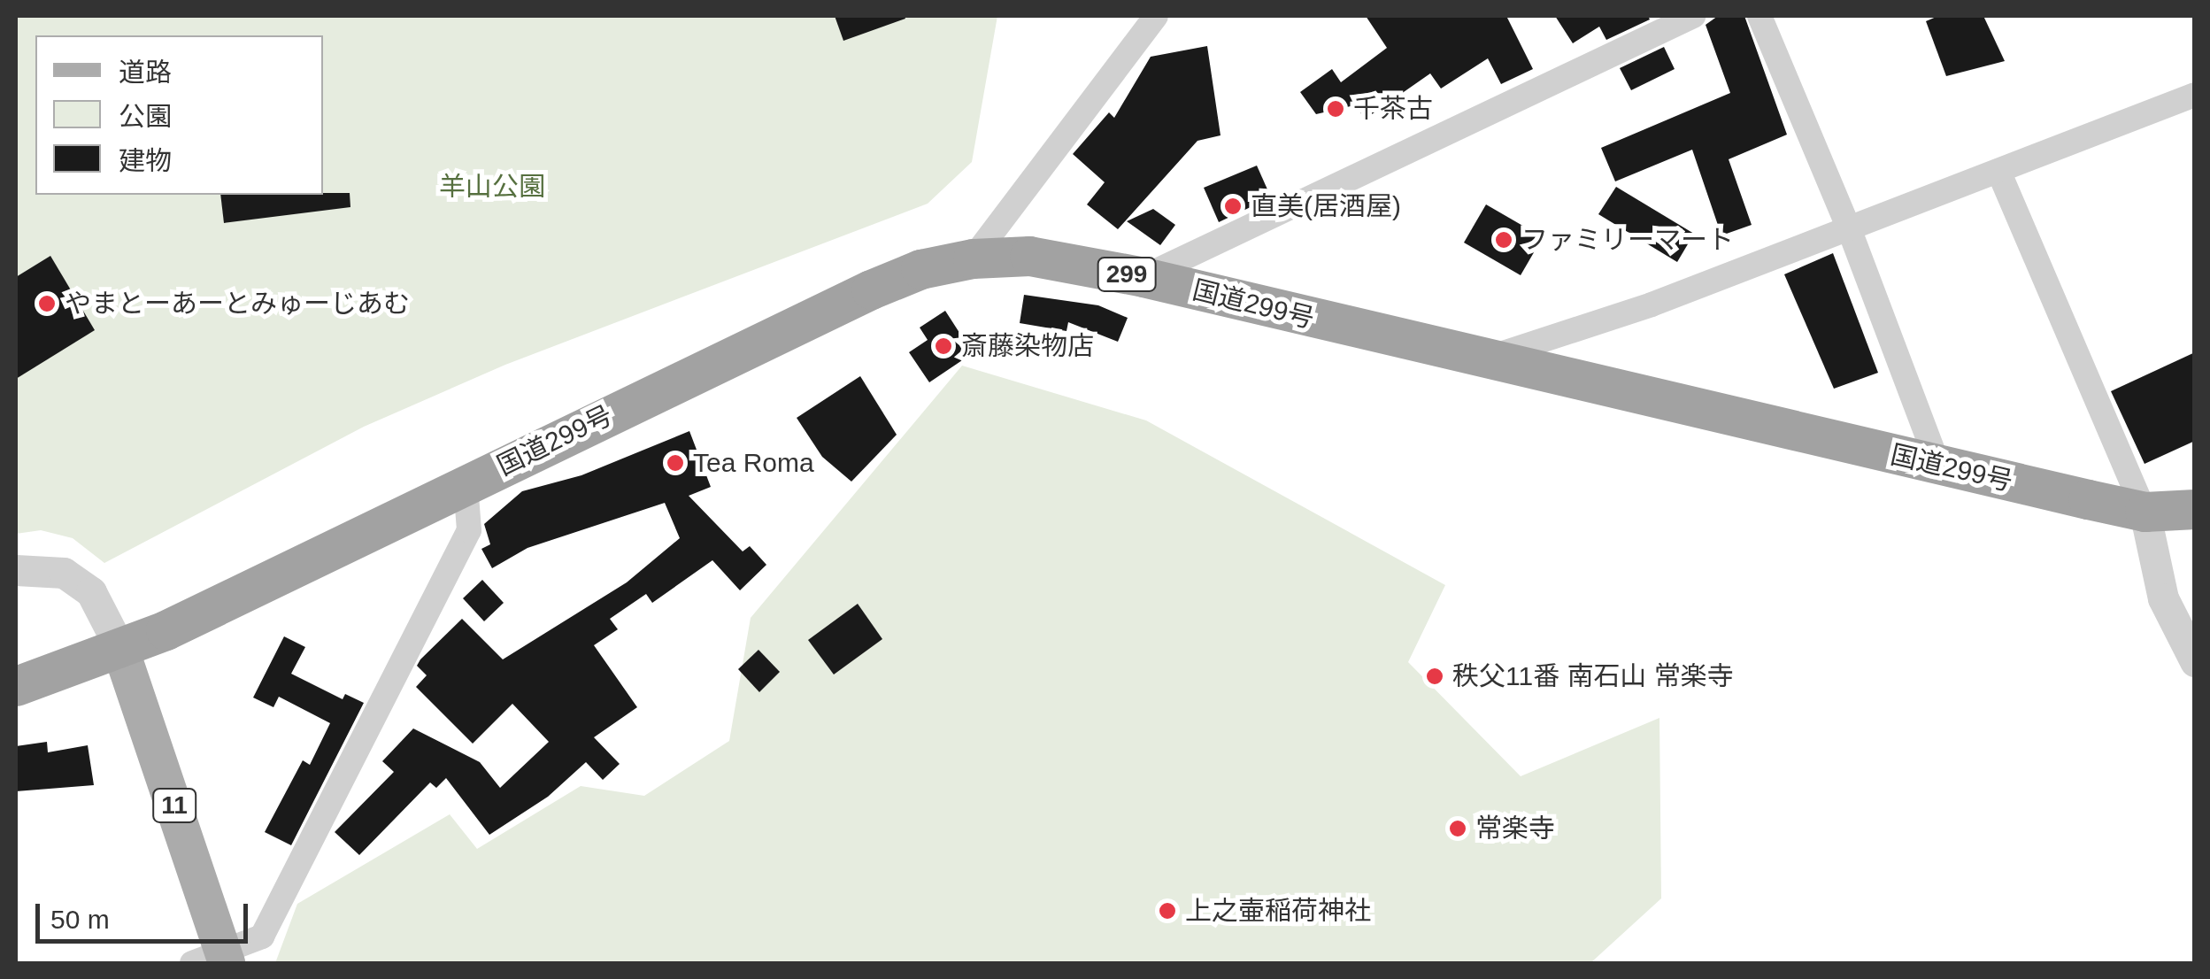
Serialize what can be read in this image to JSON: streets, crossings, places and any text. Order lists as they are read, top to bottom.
{
  "streets": {
    "highway": ["299", "国道299号"],
    "main road": ["11"]
  },
  "crossings": [
    ["国道299号", "11"]
  ],
  "parks": ["羊山公園"],
  "places": [
    "千茶古",
    "直美(居酒屋)",
    "ファミリーマート",
    "やまとーあーとみゅーじあむ",
    "斎藤染物店",
    "Tea Roma",
    "秩父11番 南石山 常楽寺",
    "常楽寺",
    "上之壷稲荷神社"
  ],
  "legend": ["道路", "公園", "建物"],
  "scale_bar": "50 m"
}
